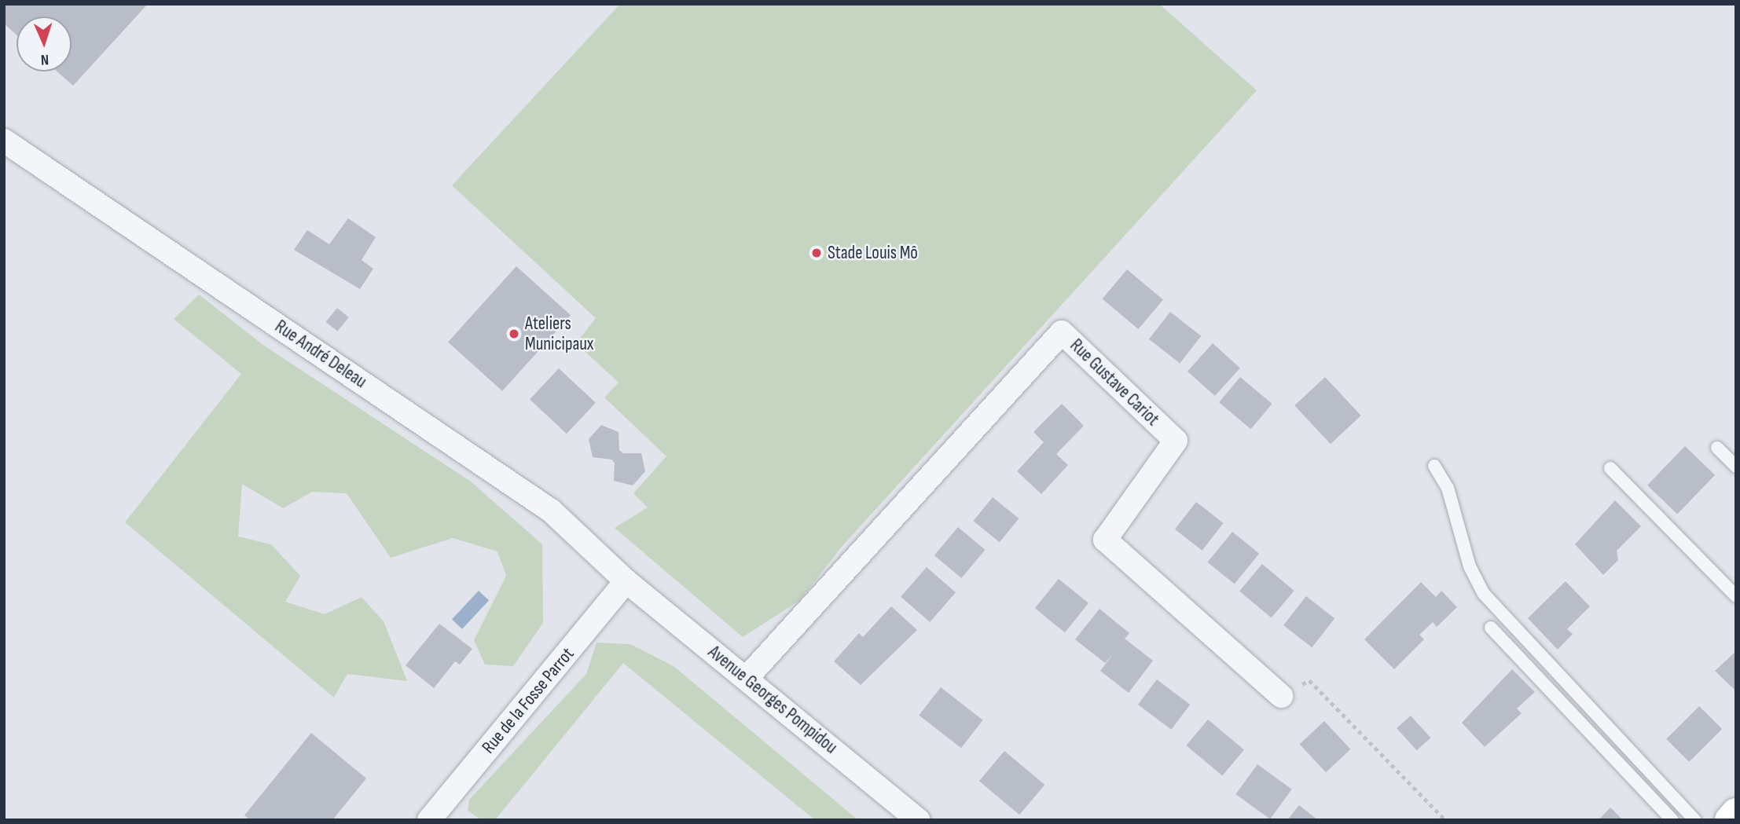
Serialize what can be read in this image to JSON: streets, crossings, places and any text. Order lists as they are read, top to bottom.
{
  "streets": {
    "street": [
      "Rue André Deleau",
      "Rue Gustave Cariot",
      "Avenue Georges Pompidou",
      "Rue de la Fosse Parrot"
    ]
  },
  "crossings": [
    ["Rue André Deleau", "Avenue Georges Pompidou"],
    ["Rue André Deleau", "Rue de la Fosse Parrot"],
    ["Rue Gustave Cariot", "Avenue Georges Pompidou"],
    ["Avenue Georges Pompidou", "Rue de la Fosse Parrot"]
  ],
  "places": ["Stade Louis Mô", "Ateliers Municipaux"],
  "north": "bottom"
}
